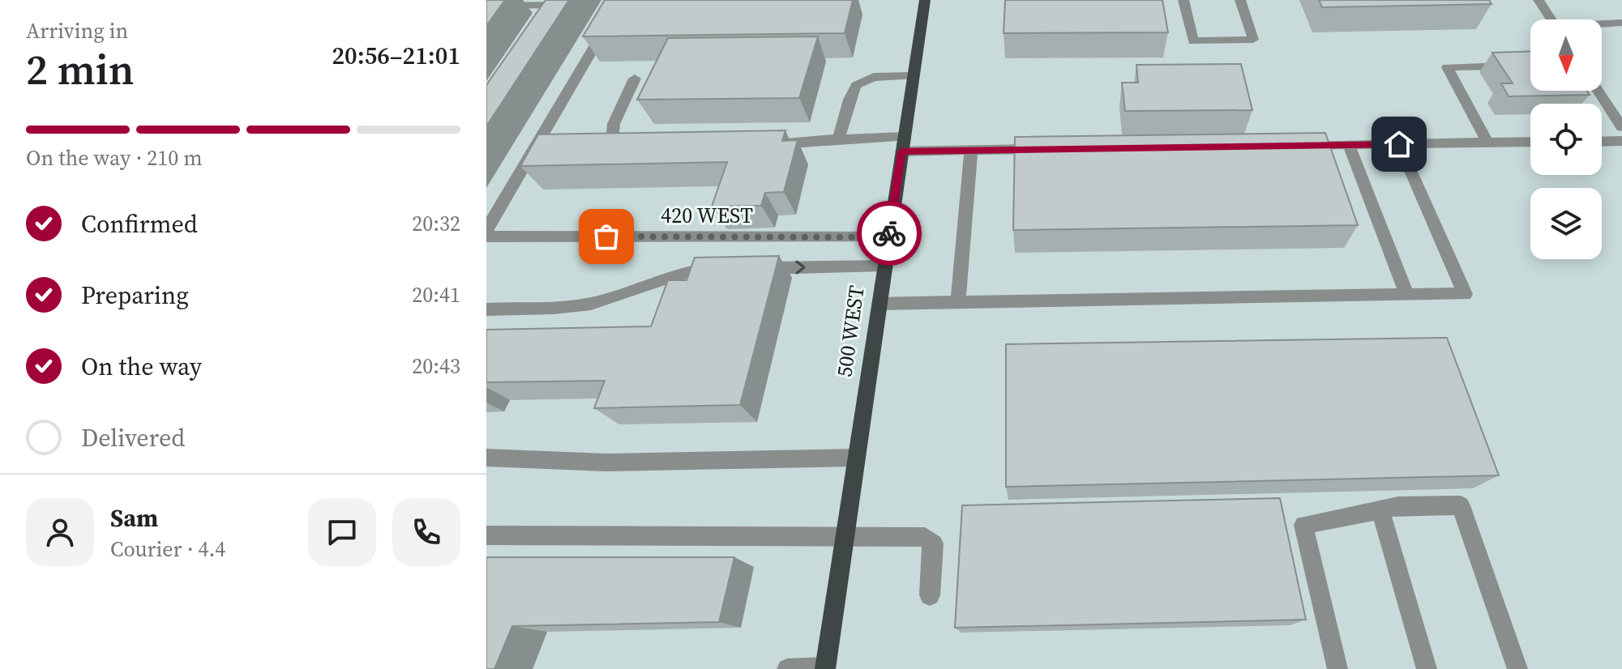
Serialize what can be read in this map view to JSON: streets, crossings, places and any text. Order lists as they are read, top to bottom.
{
  "streets": {
    "main road": ["500 WEST"],
    "lane": ["420 WEST"]
  },
  "crossings": [
    ["420 WEST", "500 WEST"]
  ],
  "north": "bottom",
  "page": {
    "heading": ["2 min", "Arriving in", "20:56–21:01"],
    "panel": ["Sam", "Courier · 4.4"],
    "bar": "On the way · 210 m",
    "list": [
      ["Confirmed", "20:32"],
      ["Preparing", "20:41"],
      ["On the way", "20:43"],
      "Delivered"
    ]
  }
}
